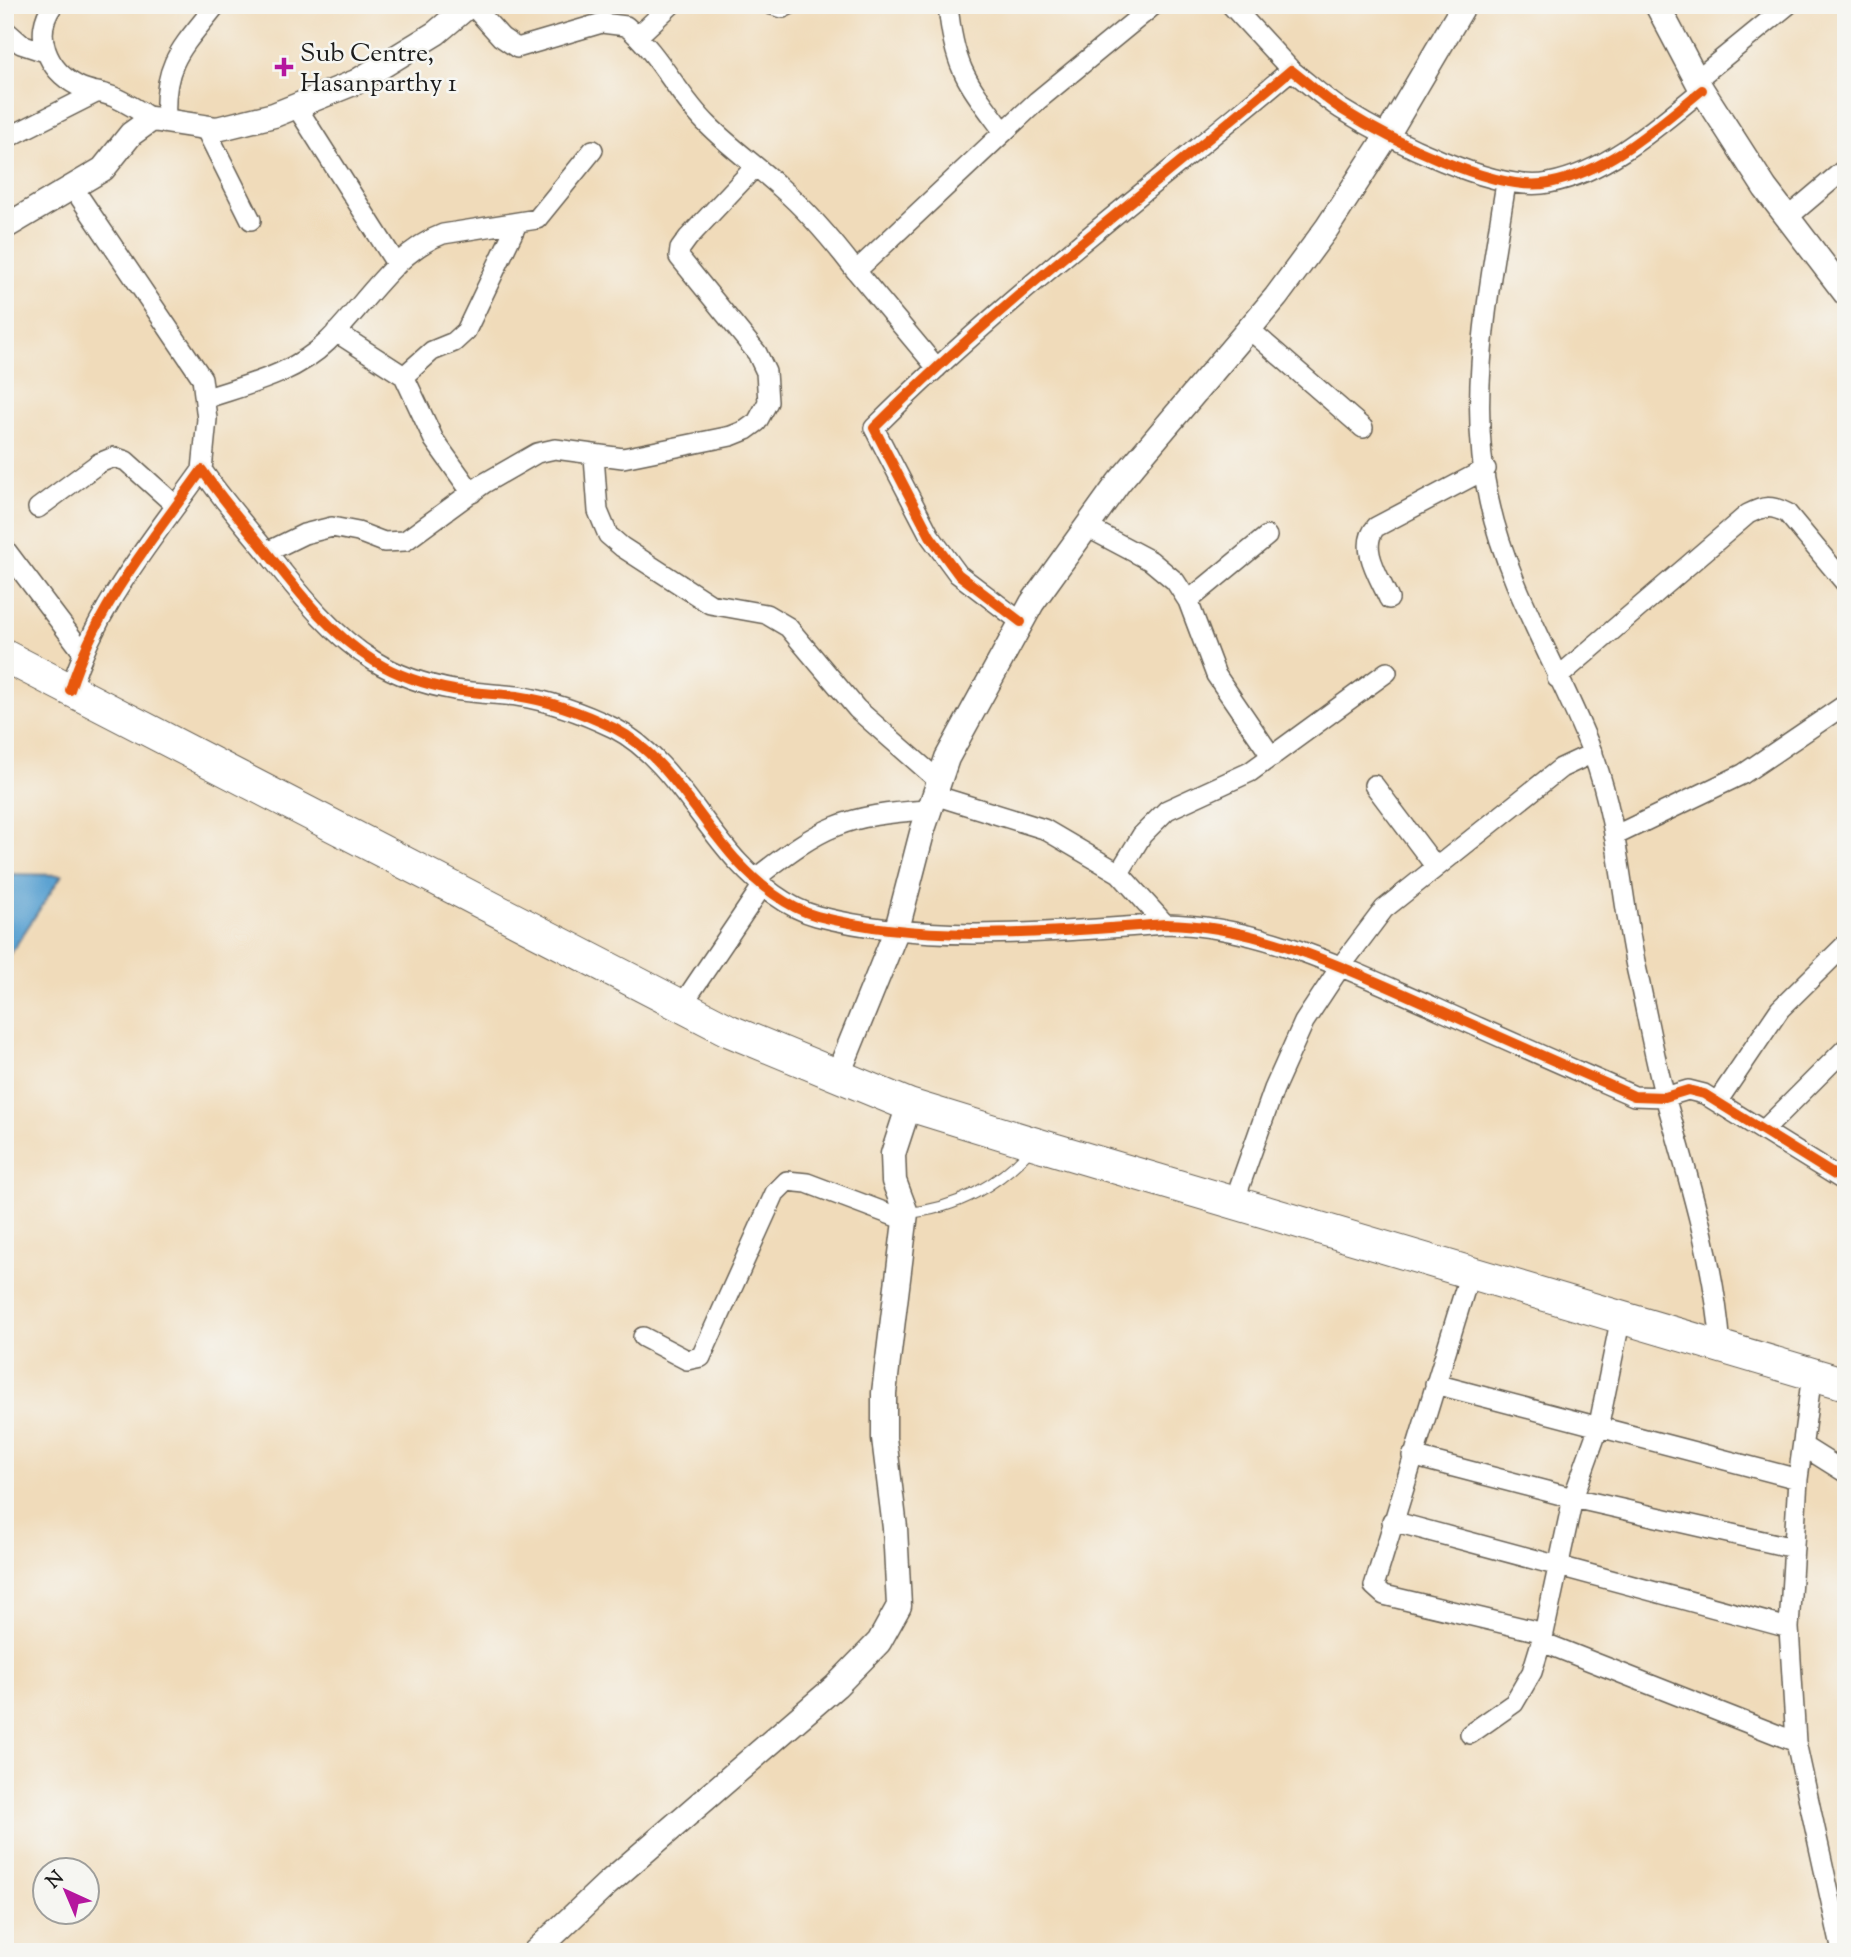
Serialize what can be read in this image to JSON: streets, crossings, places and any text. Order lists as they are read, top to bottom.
{
  "places": {
    "health": ["Sub Centre, Hasanparthy 1"]
  },
  "north": "top left"
}
